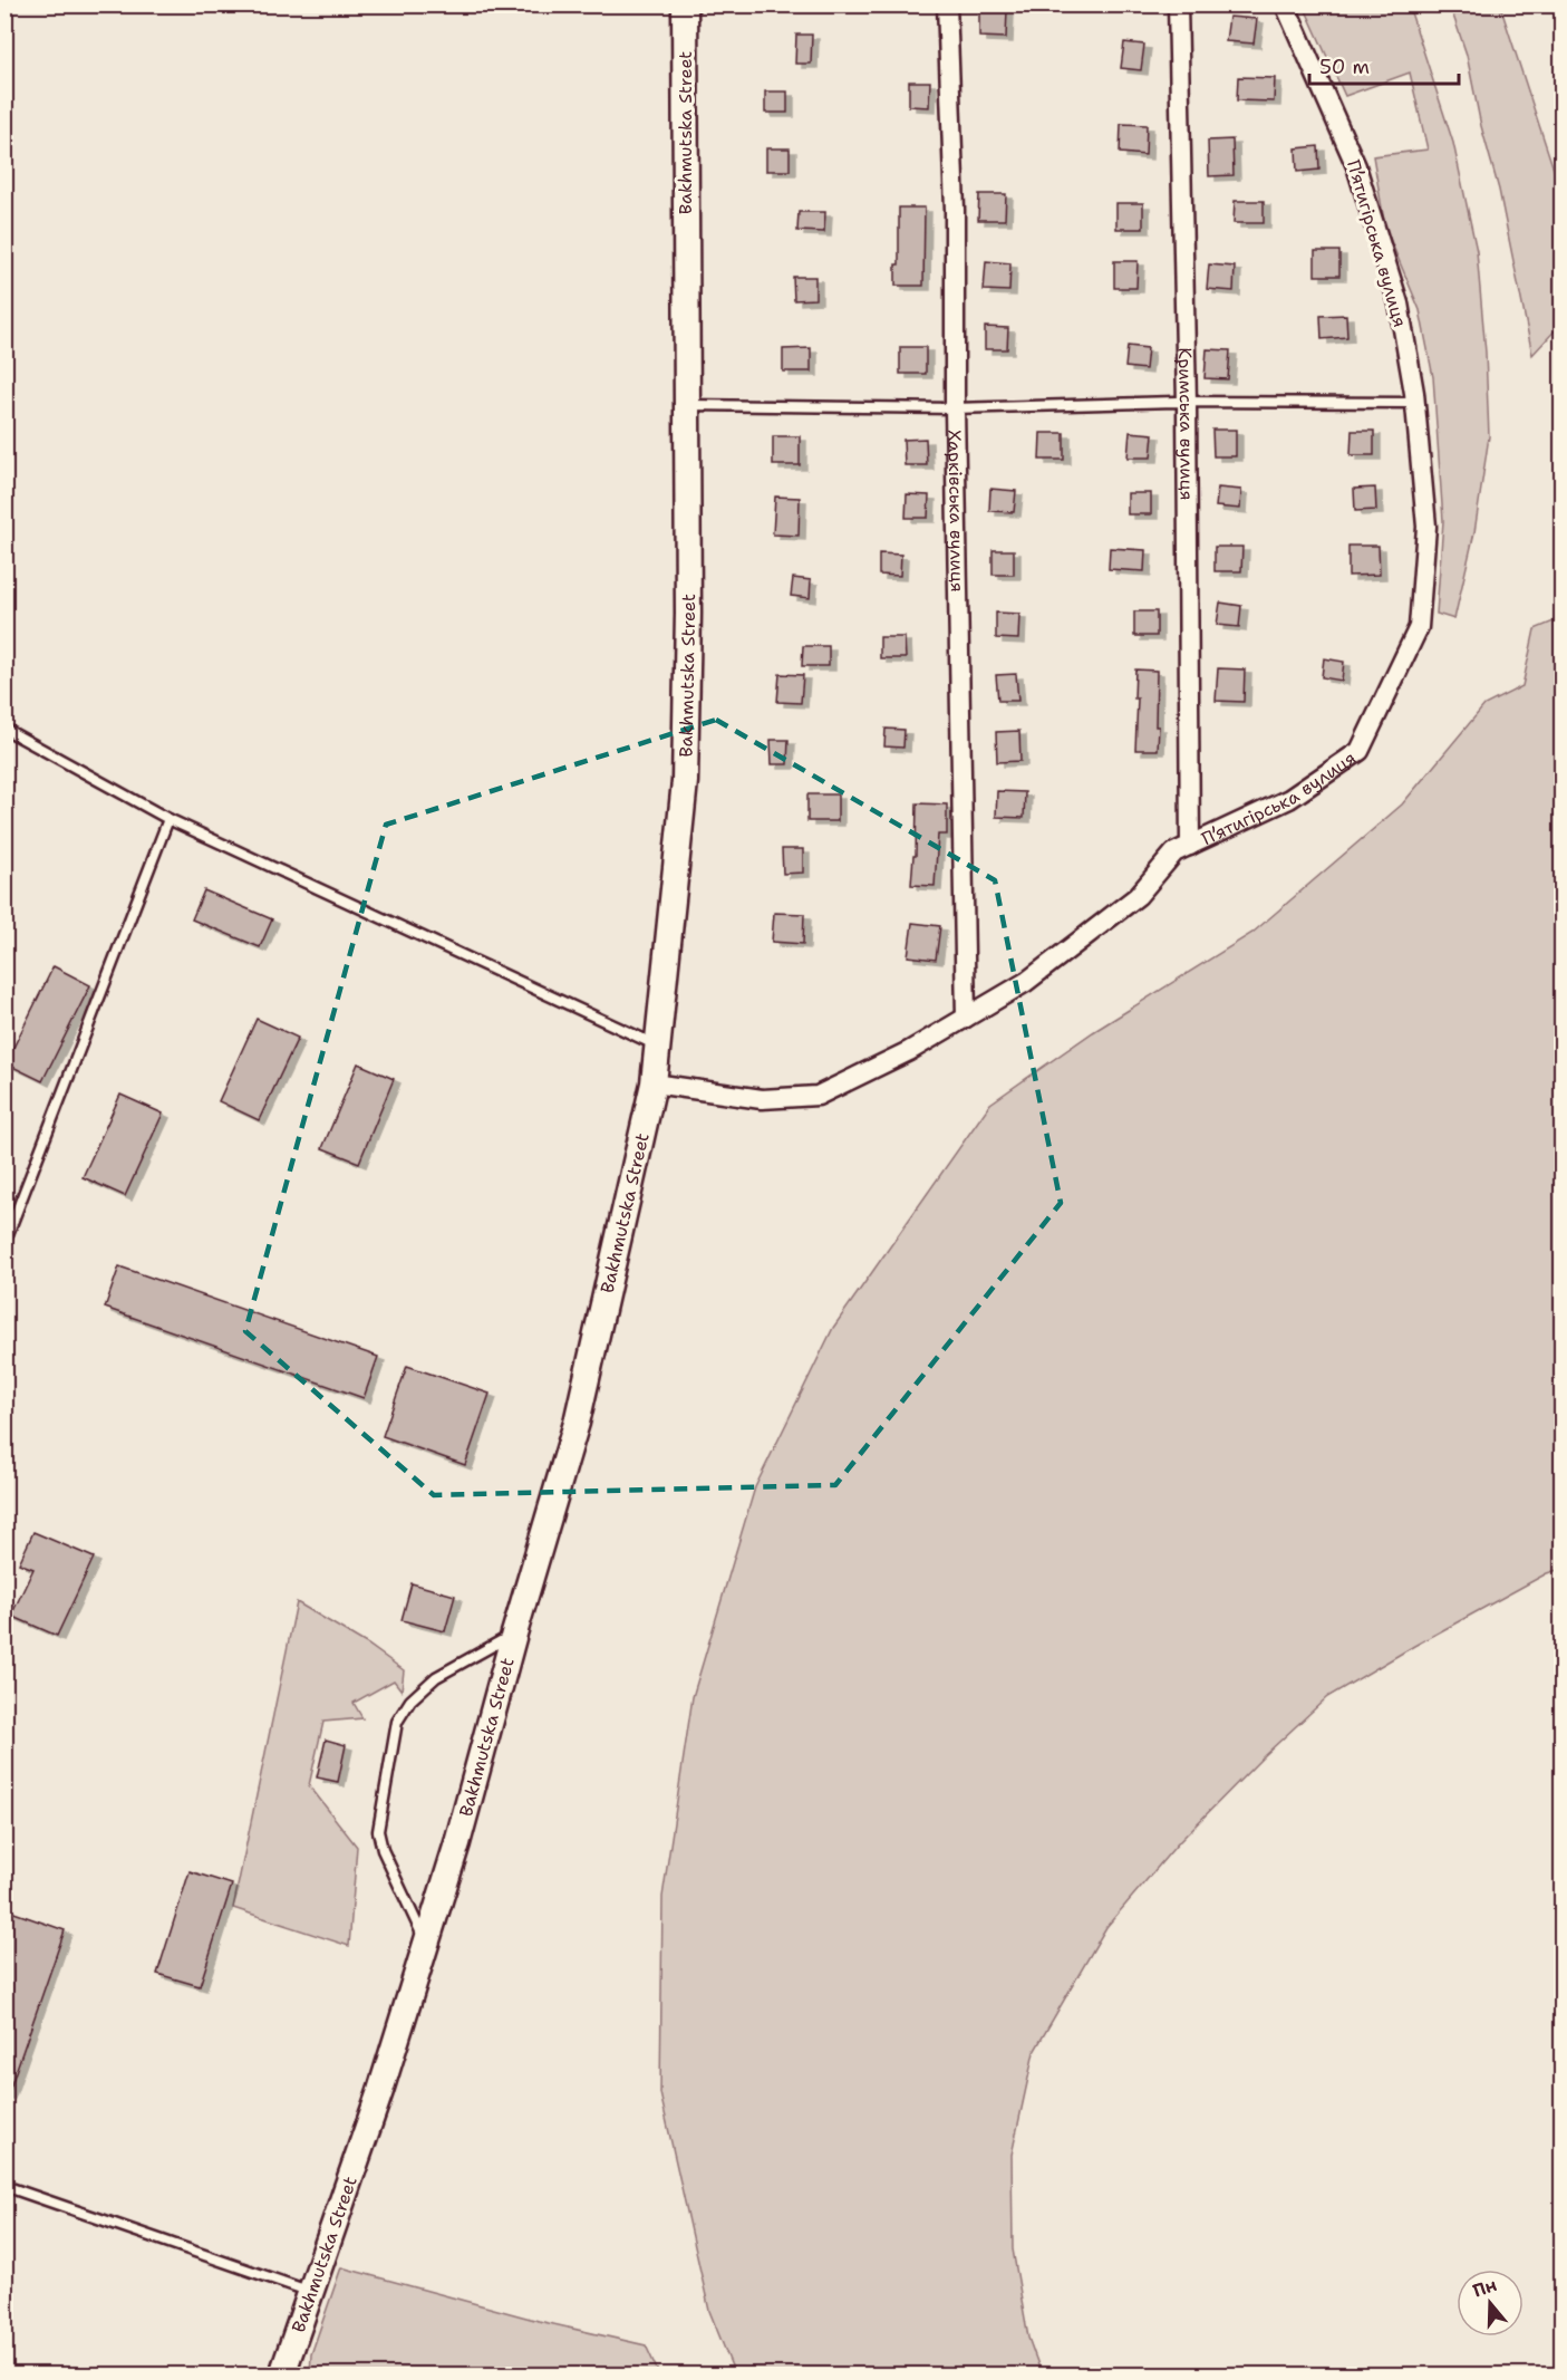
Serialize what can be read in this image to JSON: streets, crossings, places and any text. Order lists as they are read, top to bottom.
{
  "streets": {
    "main road": ["Bakhmutska Street"],
    "street": ["П’ятигірська вулиця", "Кримська вулиця", "Харківська вулиця"]
  },
  "crossings": [
    ["Bakhmutska Street", "П’ятигірська вулиця"],
    ["П’ятигірська вулиця", "Кримська вулиця"],
    ["П’ятигірська вулиця", "Харківська вулиця"]
  ],
  "scale_bar": "50 m",
  "north": "top"
}
